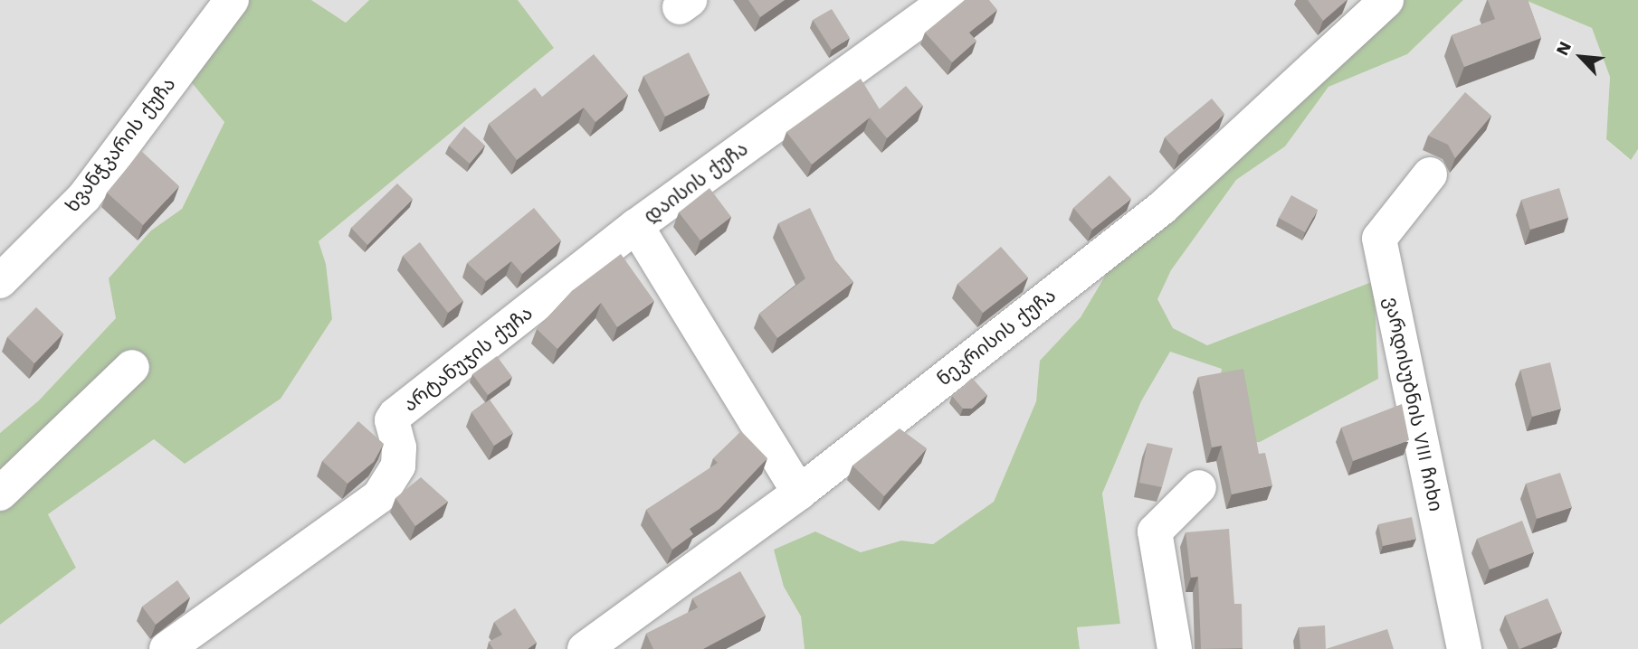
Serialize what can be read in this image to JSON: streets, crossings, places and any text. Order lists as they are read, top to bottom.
{
  "streets": {
    "street": [
      "ხვანჭკარის ქუჩა",
      "დაისის ქუჩა",
      "ნეკრისის ქუჩა",
      "არტანუჯის ქუჩა",
      "ვარდისუბნის VIII ჩიხი"
    ]
  },
  "crossings": [
    ["დაისის ქუჩა", "ნეკრისის ქუჩა"],
    ["დაისის ქუჩა", "არტანუჯის ქუჩა"]
  ],
  "north": "top left"
}
